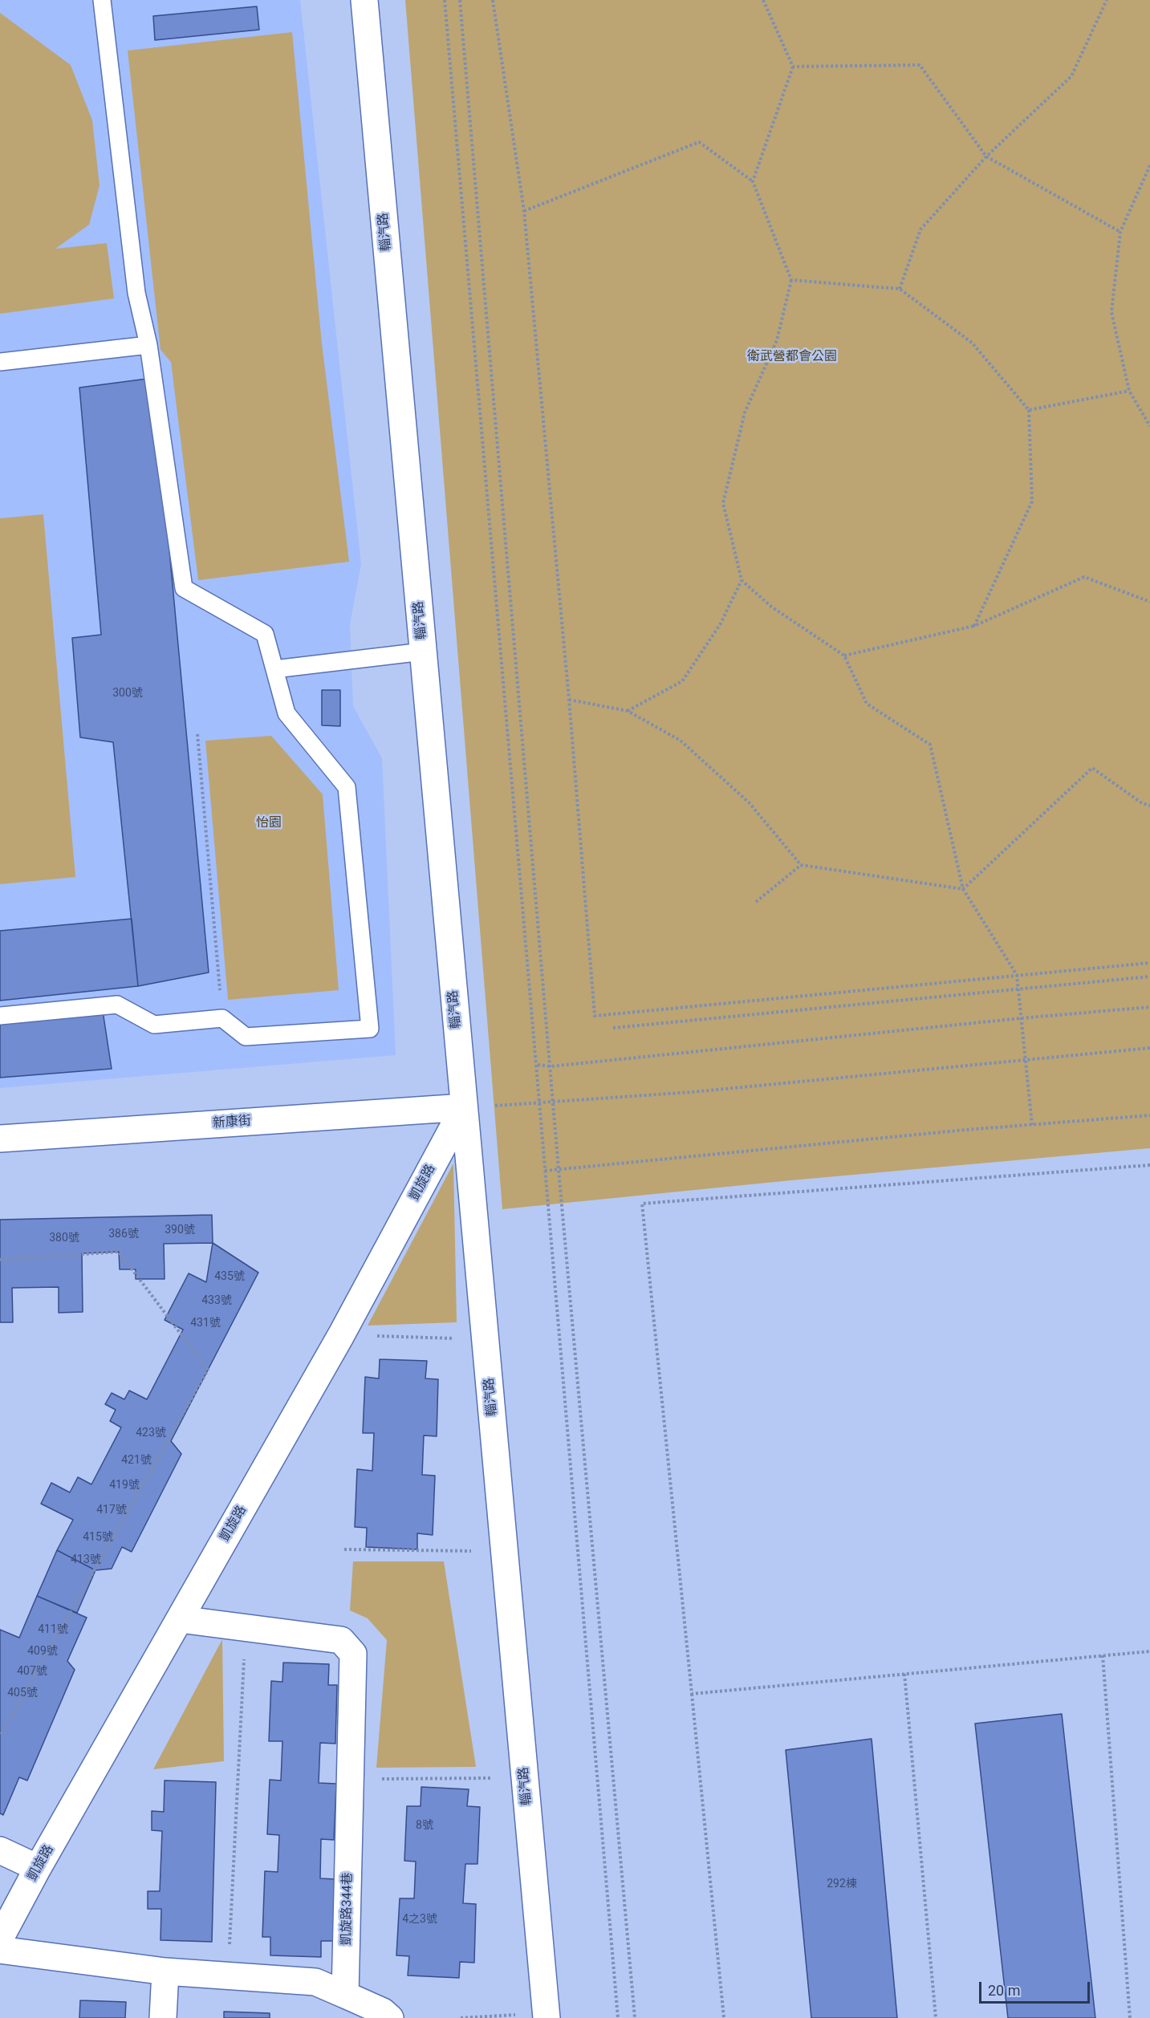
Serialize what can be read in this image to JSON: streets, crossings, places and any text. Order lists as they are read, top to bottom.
{
  "streets": {
    "street": [
      "輜汽路",
      "新康街",
      "凱旋路",
      "凱旋路344巷"
    ]
  },
  "crossings": [
    ["輜汽路", "新康街"],
    ["輜汽路", "凱旋路"],
    ["新康街", "凱旋路"],
    ["凱旋路", "凱旋路344巷"]
  ],
  "parks": ["衛武營都會公園", "怡園"],
  "house_numbers": [
    "300號",
    "390號",
    "386號",
    "380號",
    "435號",
    "433號",
    "431號",
    "423號",
    "421號",
    "419號",
    "417號",
    "415號",
    "413號",
    "411號",
    "409號",
    "407號",
    "405號",
    "8號",
    "292棟",
    "4之3號"
  ],
  "scale_bar": "20 m"
}
